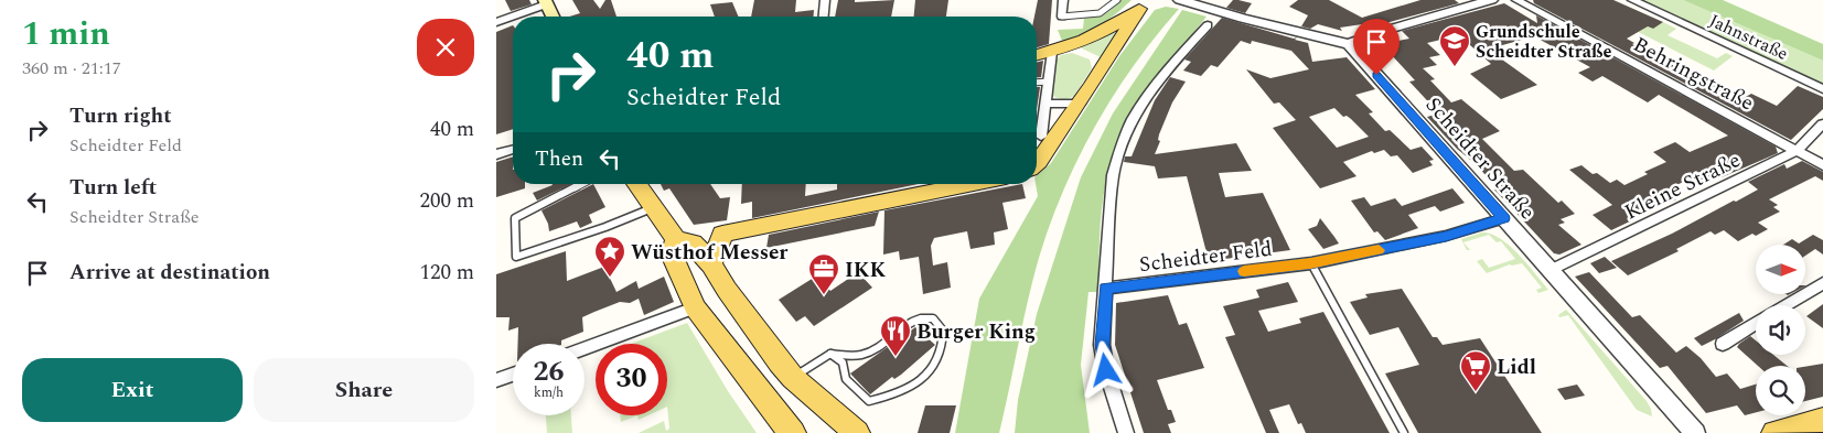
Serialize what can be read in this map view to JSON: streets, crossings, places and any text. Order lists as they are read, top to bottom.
{
  "streets": {
    "street": [
      "Jahnstraße",
      "Behringstraße",
      "Scheidter Straße",
      "Kleine Straße",
      "Scheidter Feld"
    ]
  },
  "crossings": [
    ["Behringstraße", "Kleine Straße"],
    ["Scheidter Straße", "Kleine Straße"],
    ["Scheidter Straße", "Scheidter Feld"]
  ],
  "places": {
    "school or university": ["Grundschule Scheidter Straße"],
    "place": ["Wüsthof Messer"],
    "office": ["IKK"],
    "restaurant": ["Burger King"],
    "supermarket": ["Lidl"]
  },
  "north": "right",
  "page": {
    "heading": ["1 min", "360 m · 21:17"],
    "turn": ["40 m", "Scheidter Feld"],
    "list": [
      {
        "name": "Turn right",
        "note": "Scheidter Feld",
        "value": "40 m"
      },
      {
        "name": "Turn left",
        "note": "Scheidter Straße",
        "value": "200 m"
      },
      {
        "name": "Arrive at destination",
        "value": "120 m"
      }
    ],
    "then": "Then",
    "speed": "26 km/h",
    "limit": "30",
    "buttons": ["Exit", "Share"]
  }
}
